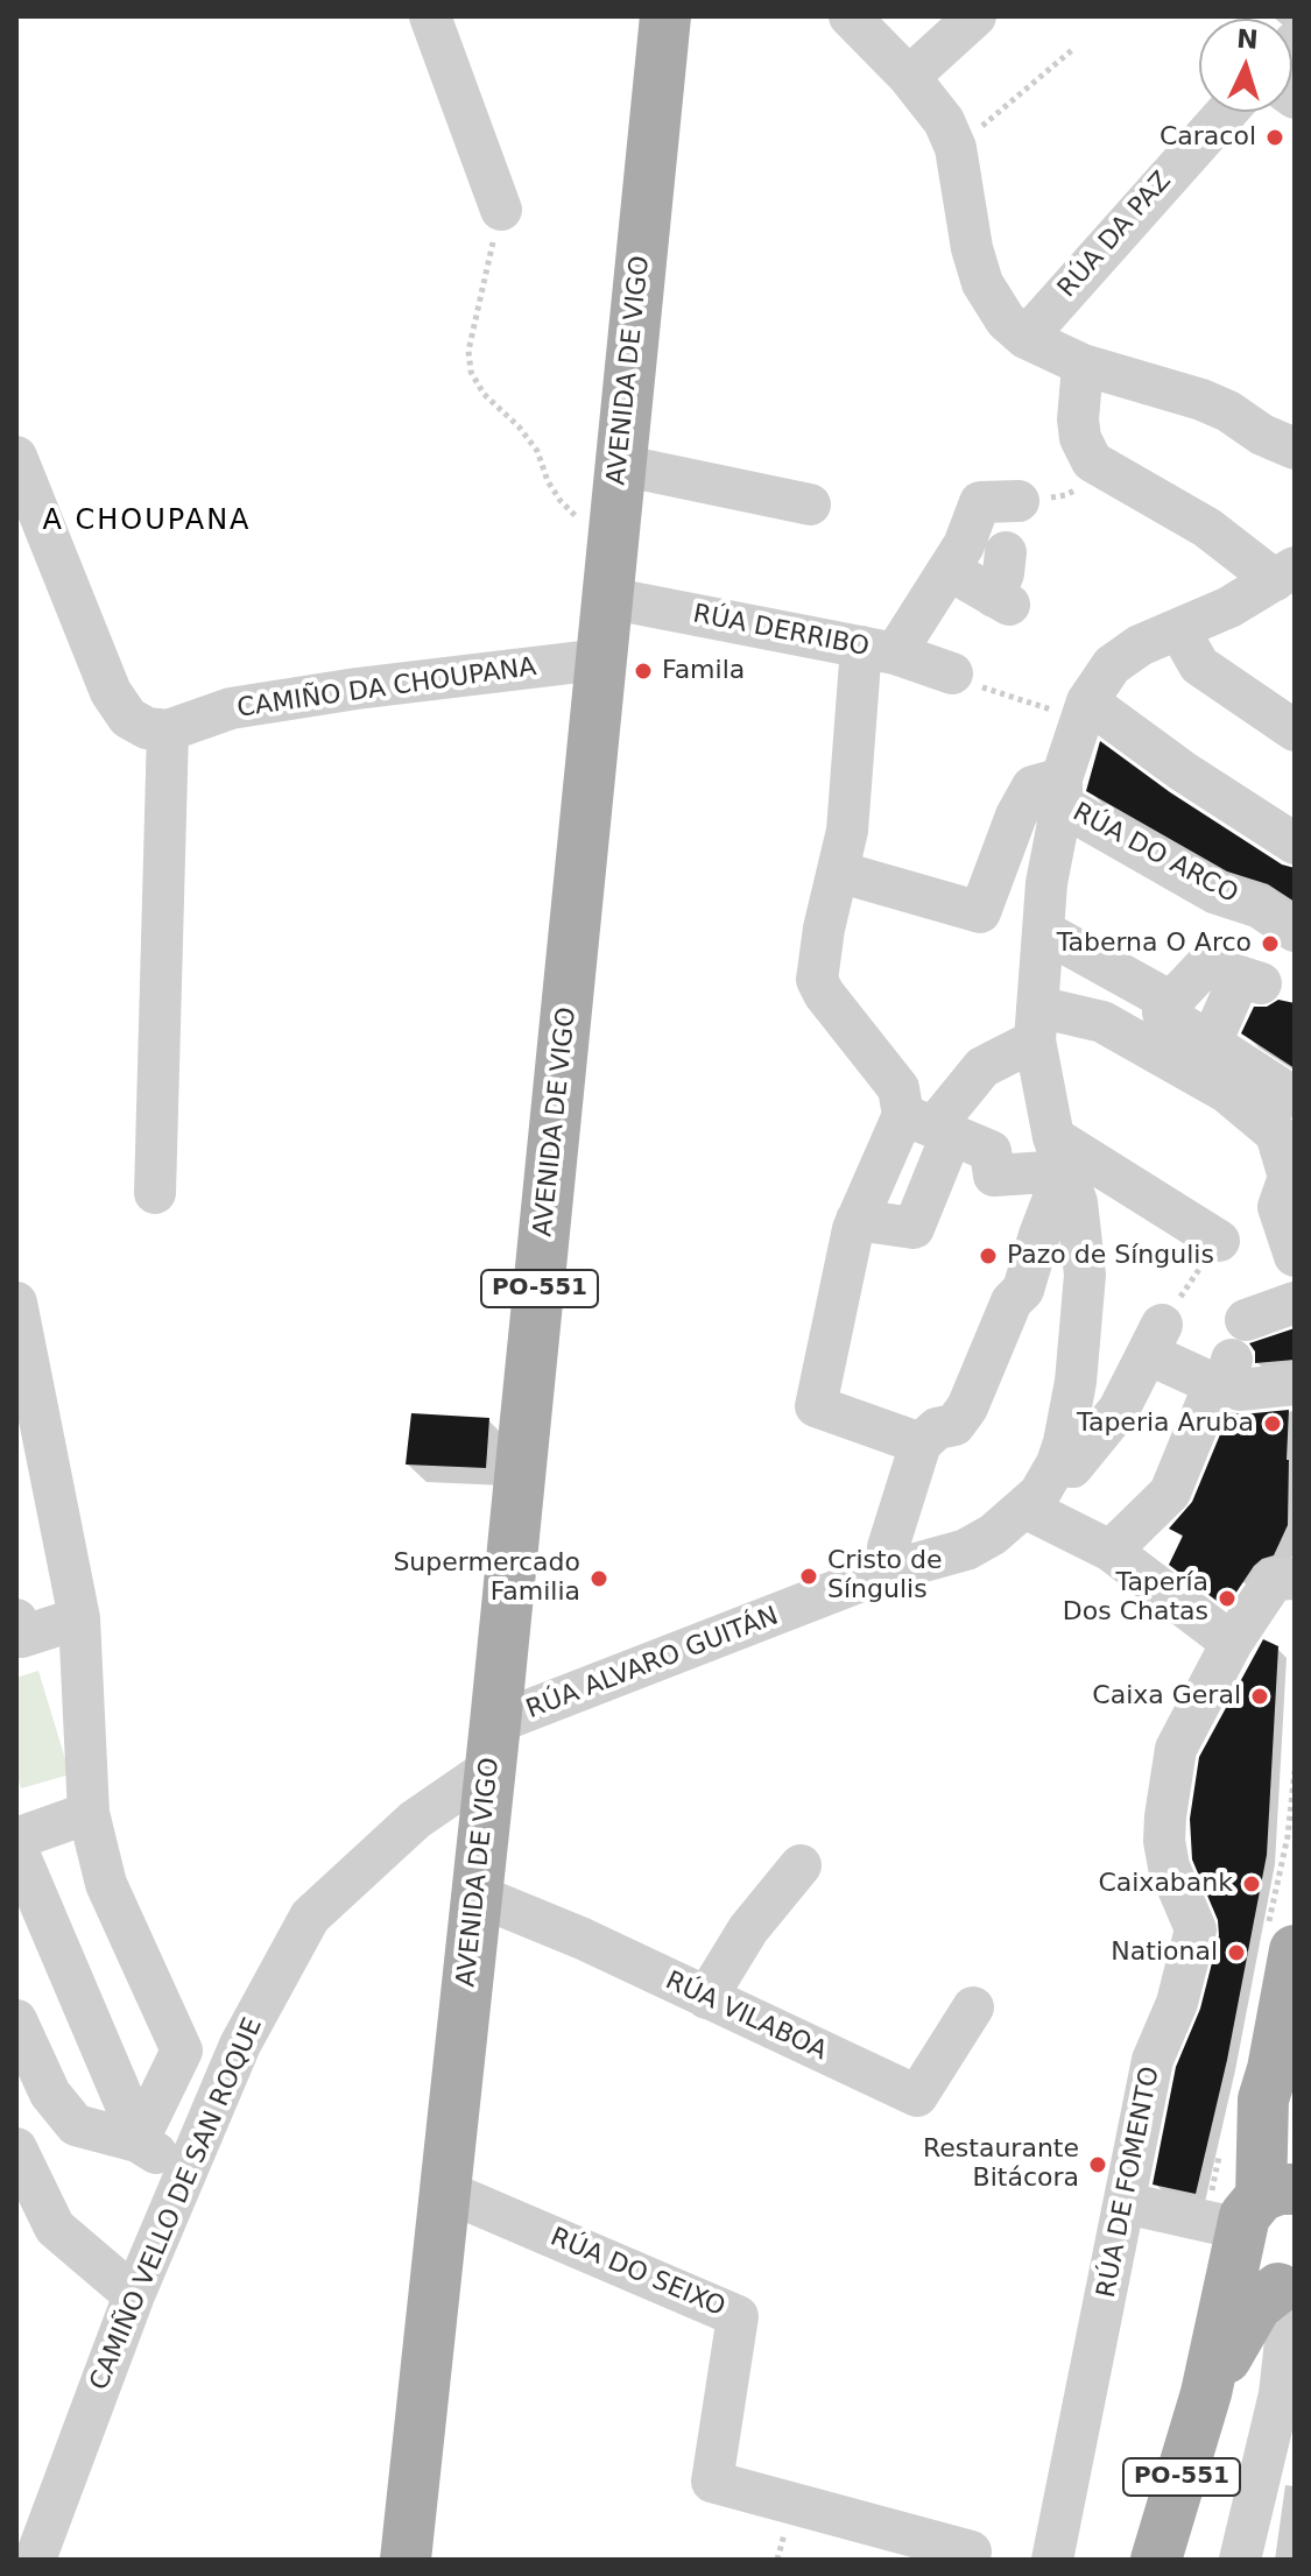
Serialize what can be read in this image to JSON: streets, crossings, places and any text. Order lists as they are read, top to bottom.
{
  "streets": {
    "main road": ["AVENIDA DE VIGO", "PO-551"],
    "street": [
      "RÚA DA PAZ",
      "RÚA DERRIBO",
      "CAMIÑO DA CHOUPANA",
      "RÚA DO ARCO",
      "RÚA ALVARO GUITÁN",
      "RÚA VILABOA",
      "RÚA DE FOMENTO",
      "CAMIÑO VELLO DE SAN ROQUE",
      "RÚA DO SEIXO"
    ]
  },
  "crossings": [
    ["AVENIDA DE VIGO", "RÚA DERRIBO"],
    ["AVENIDA DE VIGO", "CAMIÑO DA CHOUPANA"],
    ["AVENIDA DE VIGO", "RÚA ALVARO GUITÁN"],
    ["AVENIDA DE VIGO", "RÚA VILABOA"],
    ["AVENIDA DE VIGO", "CAMIÑO VELLO DE SAN ROQUE"],
    ["AVENIDA DE VIGO", "RÚA DO SEIXO"],
    ["RÚA ALVARO GUITÁN", "CAMIÑO VELLO DE SAN ROQUE"]
  ],
  "districts": ["A CHOUPANA"],
  "places": [
    "Caracol",
    "Famila",
    "Taberna O Arco",
    "Pazo de Síngulis",
    "Taperia Aruba",
    "Cristo de Síngulis",
    "Supermercado Familia",
    "Tapería Dos Chatas",
    "Caixa Geral",
    "Caixabank",
    "National",
    "Restaurante Bitácora"
  ],
  "north": "top"
}
